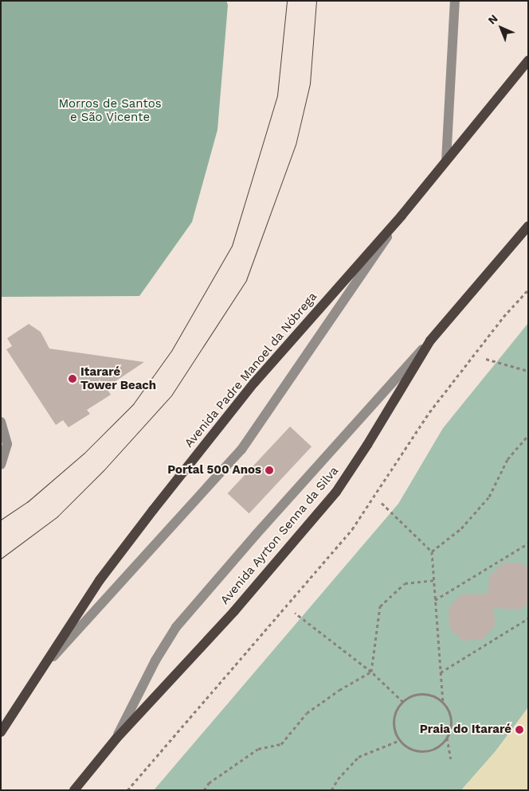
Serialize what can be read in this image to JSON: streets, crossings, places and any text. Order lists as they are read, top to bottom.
{
  "streets": {
    "main road": ["Avenida Padre Manoel da Nóbrega", "Avenida Ayrton Senna da Silva"]
  },
  "parks": ["Morros de Santos e São Vicente"],
  "places": ["Itararé Tower Beach", "Portal 500 Anos", "Praia do Itararé"],
  "north": "top left"
}
